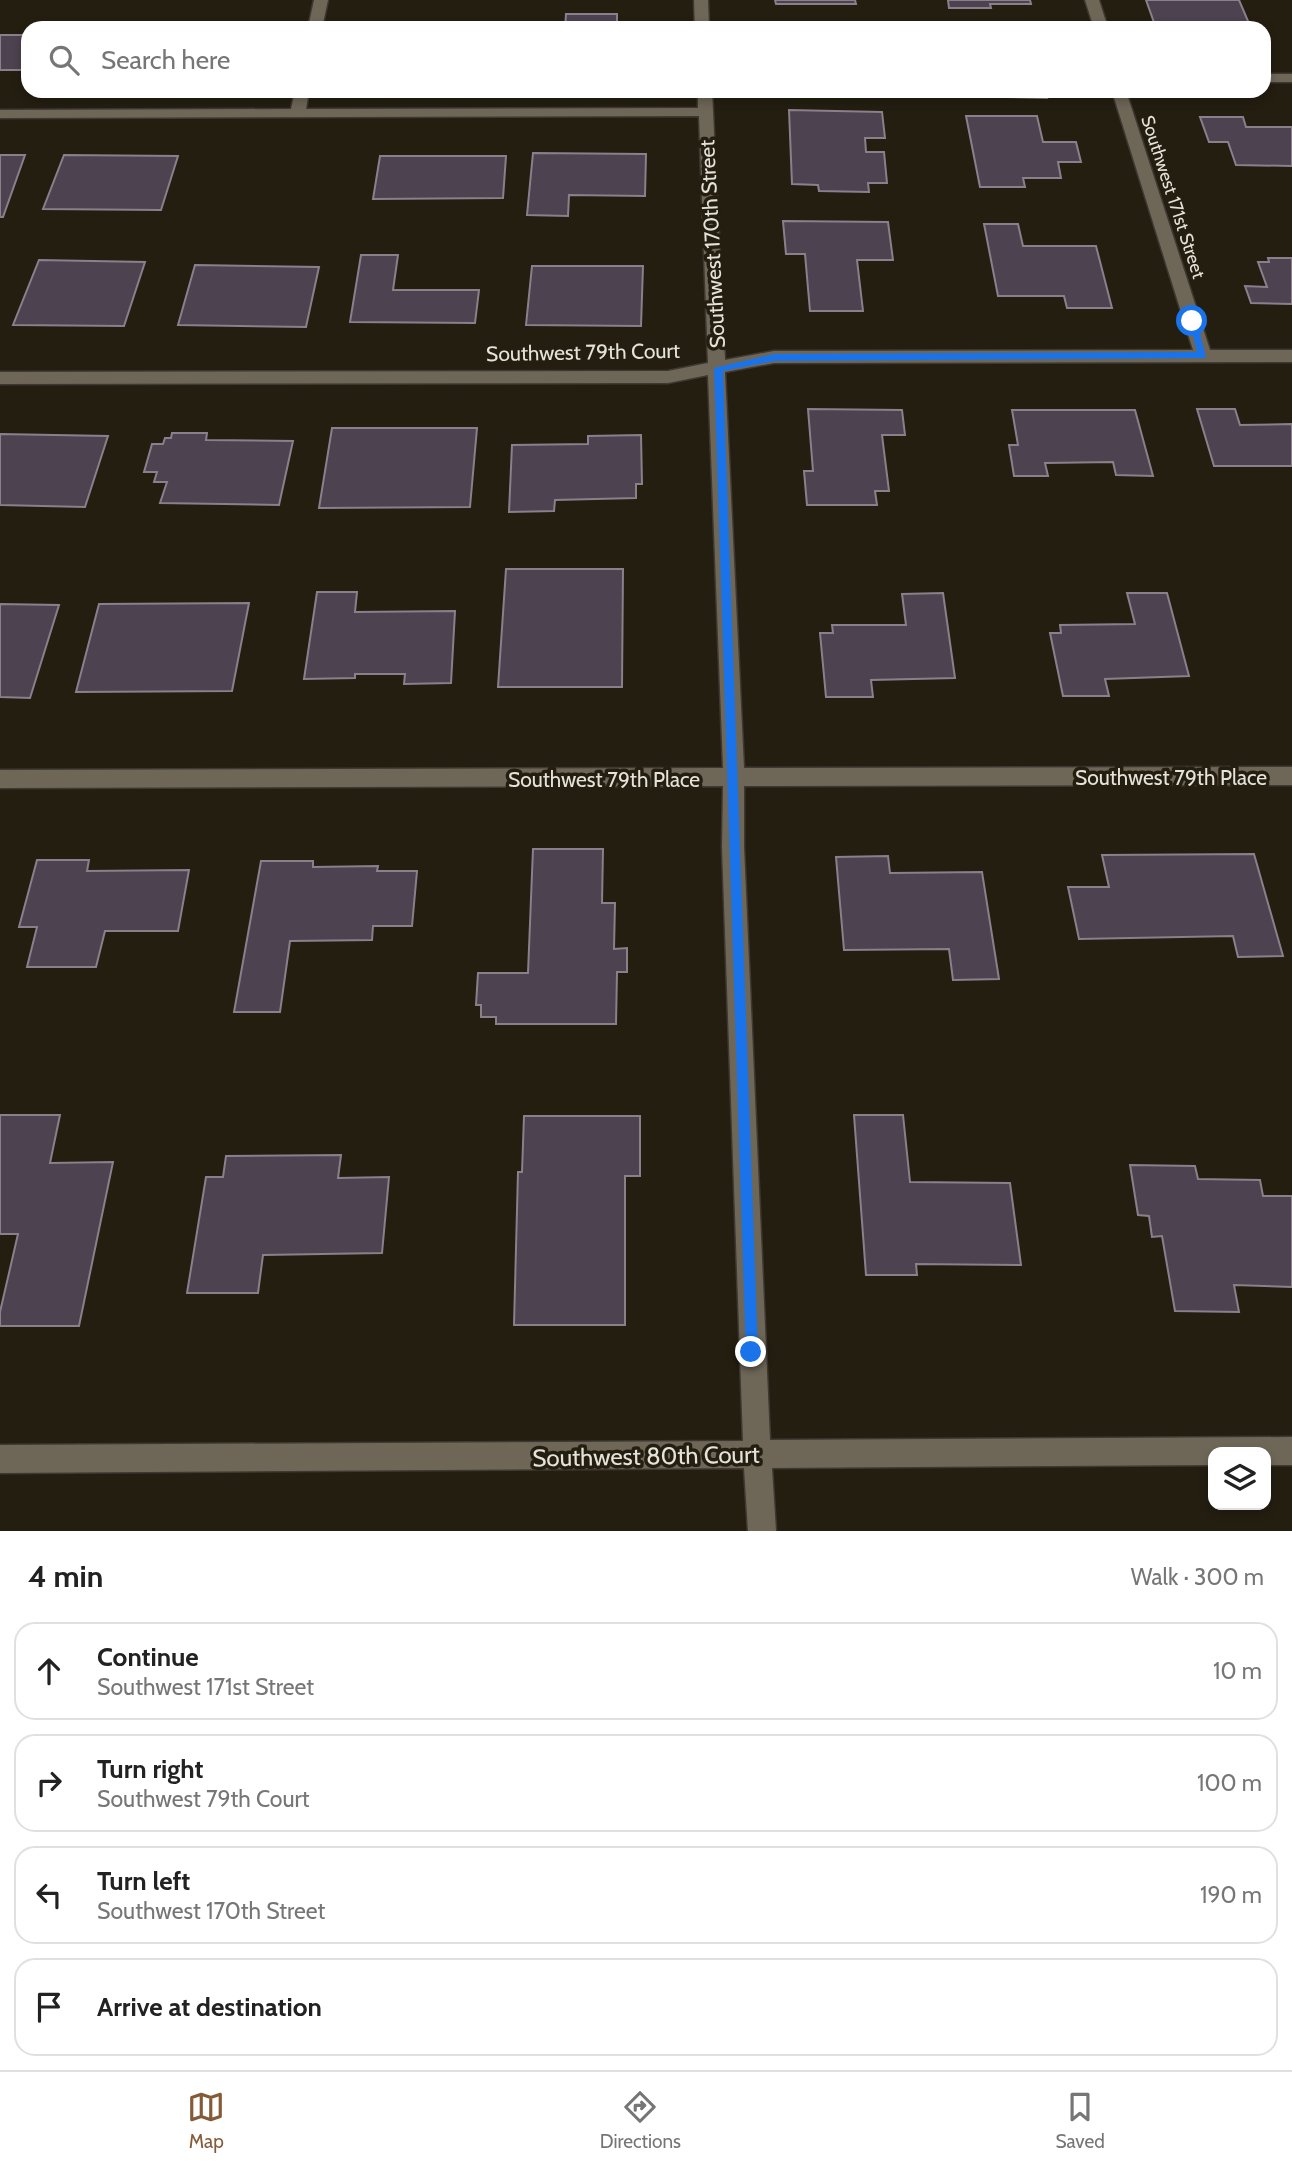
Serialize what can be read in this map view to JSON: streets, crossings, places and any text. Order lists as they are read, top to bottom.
{
  "streets": {
    "street": [
      "Southwest 171st Street",
      "Southwest 170th Street",
      "Southwest 79th Court",
      "Southwest 79th Place",
      "Southwest 80th Court"
    ]
  },
  "crossings": [
    ["Southwest 171st Street", "Southwest 79th Court"],
    ["Southwest 170th Street", "Southwest 79th Court"],
    ["Southwest 170th Street", "Southwest 79th Place"],
    ["Southwest 170th Street", "Southwest 80th Court"]
  ],
  "page": {
    "search": "Search here",
    "heading": ["4 min", "Walk · 300 m"],
    "list": [
      ["Continue", "Southwest 171st Street", "10 m"],
      ["Turn right", "Southwest 79th Court", "100 m"],
      ["Turn left", "Southwest 170th Street", "190 m"],
      "Arrive at destination"
    ],
    "nav": ["Map", "Directions", "Saved"]
  }
}
